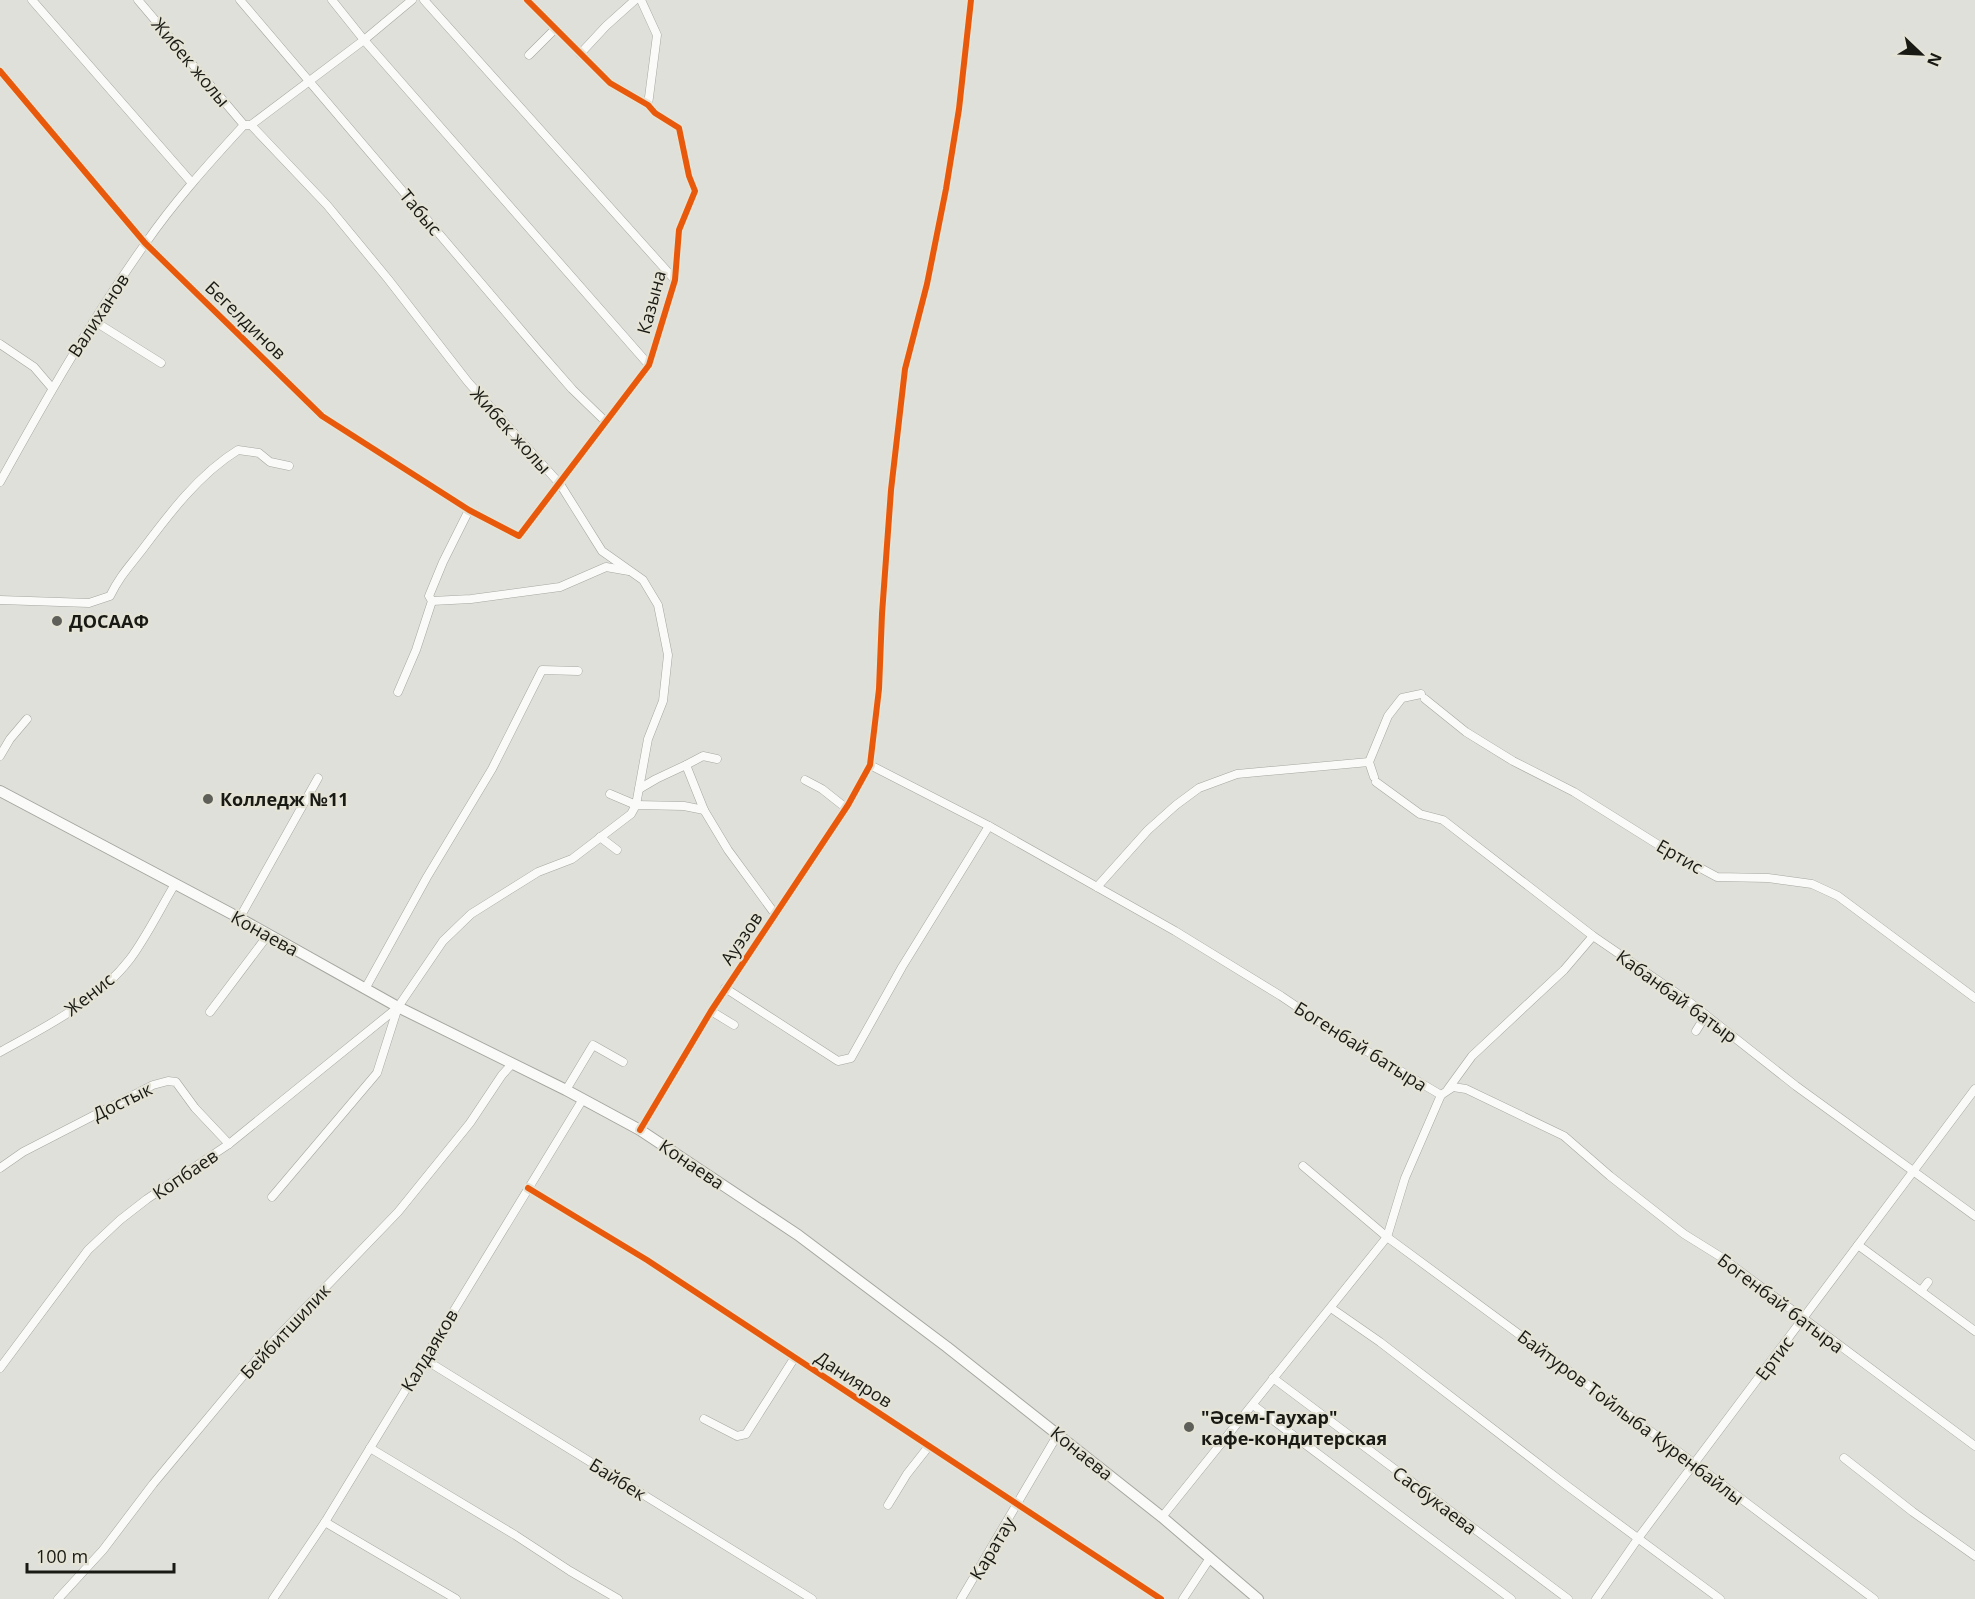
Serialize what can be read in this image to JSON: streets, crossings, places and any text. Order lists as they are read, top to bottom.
{
  "streets": {
    "main road": ["Конаева"],
    "street": [
      "Жибек жолы",
      "Табыс",
      "Казына",
      "Валиханов",
      "Бегелдинов",
      "Ертис",
      "Ауэзов",
      "Женис",
      "Кабанбай батыр",
      "Богенбай батыра",
      "Достык",
      "Копбаев",
      "Бейбитшилик",
      "Калдаяков",
      "Данияров",
      "Байтуров Тойлыба Куренбайлы",
      "Байбек",
      "Сасбукаева",
      "Каратау"
    ]
  },
  "crossings": [
    ["Жибек жолы", "Казына"],
    ["Жибек жолы", "Валиханов"],
    ["Табыс", "Казына"],
    ["Табыс", "Валиханов"],
    ["Казына", "Бегелдинов"],
    ["Валиханов", "Бегелдинов"],
    ["Ертис", "Кабанбай батыр"],
    ["Ертис", "Богенбай батыра"],
    ["Ертис", "Байтуров Тойлыба Куренбайлы"],
    ["Конаева", "Ауэзов"],
    ["Конаева", "Женис"],
    ["Конаева", "Копбаев"],
    ["Конаева", "Бейбитшилик"],
    ["Конаева", "Калдаяков"],
    ["Конаева", "Каратау"],
    ["Ауэзов", "Богенбай батыра"],
    ["Достык", "Копбаев"],
    ["Калдаяков", "Данияров"],
    ["Калдаяков", "Байбек"],
    ["Данияров", "Каратау"]
  ],
  "places": ["ДОСААФ", "Колледж №11", "\"Әсем-Гаухар\" кафе-кондитерская"],
  "scale_bar": "100 m",
  "north": "bottom right"
}
